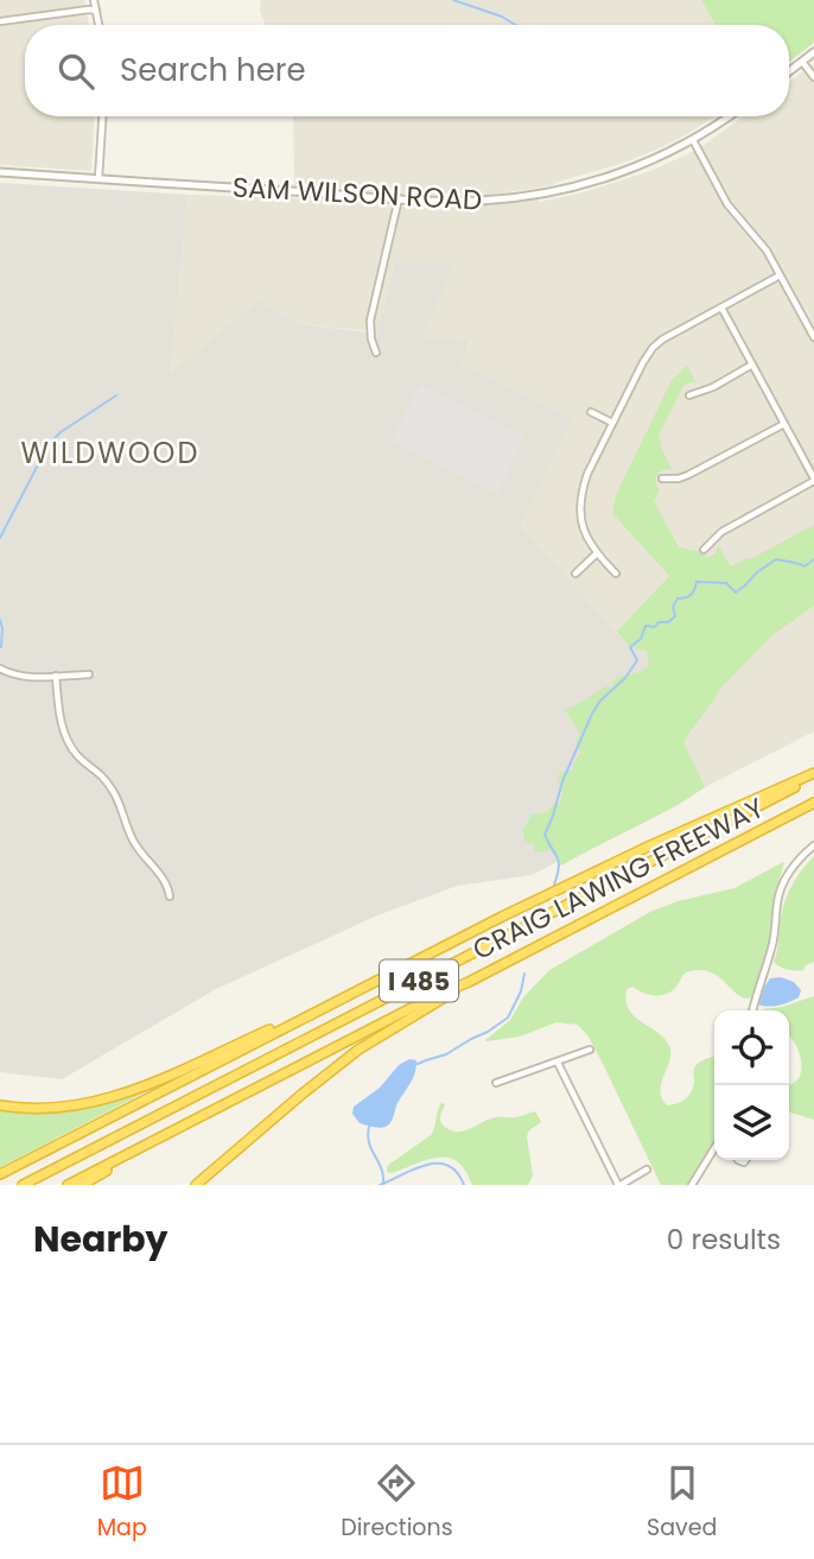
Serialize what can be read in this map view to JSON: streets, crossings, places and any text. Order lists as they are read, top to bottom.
{
  "streets": {
    "highway": ["CRAIG LAWING FREEWAY", "I 485"],
    "street": ["SAM WILSON ROAD"]
  },
  "districts": ["WILDWOOD"],
  "page": {
    "search": "Search here",
    "heading": ["Nearby", "0 results"],
    "nav": ["Map", "Directions", "Saved"]
  }
}
